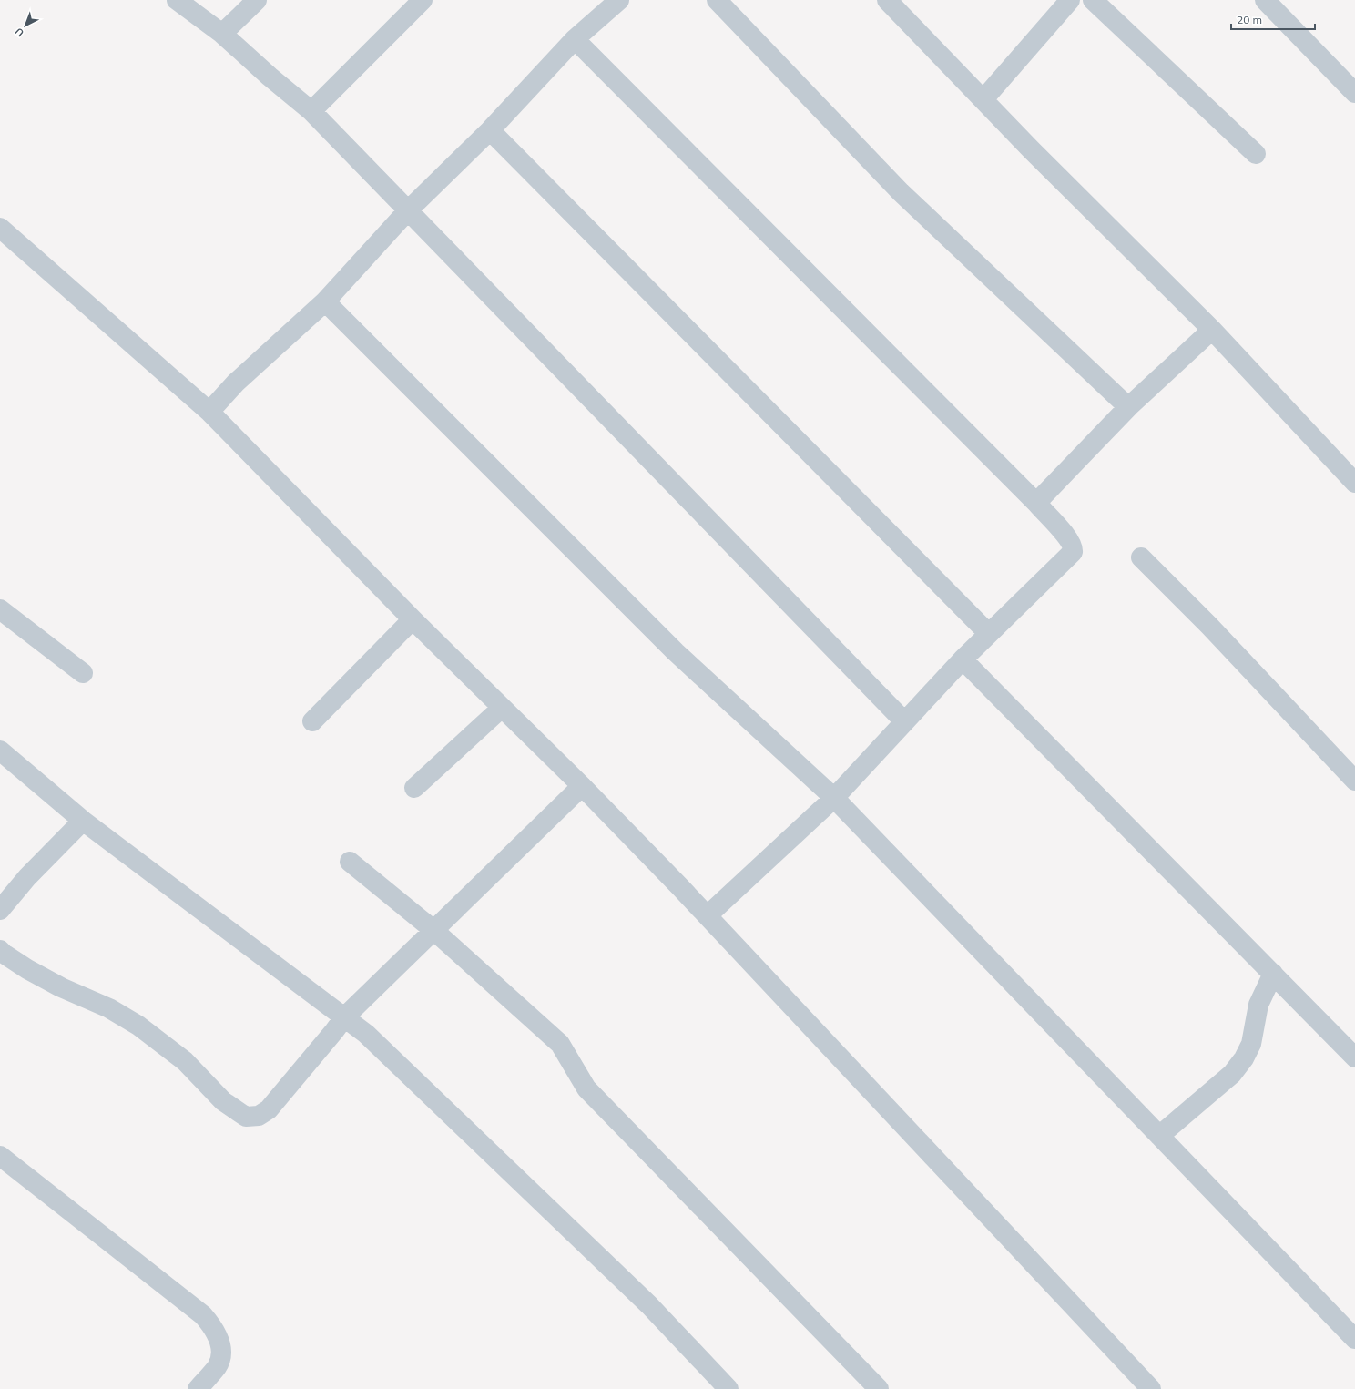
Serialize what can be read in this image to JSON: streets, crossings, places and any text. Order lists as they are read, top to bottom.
{
  "scale_bar": "20 m",
  "north": "bottom left"
}
